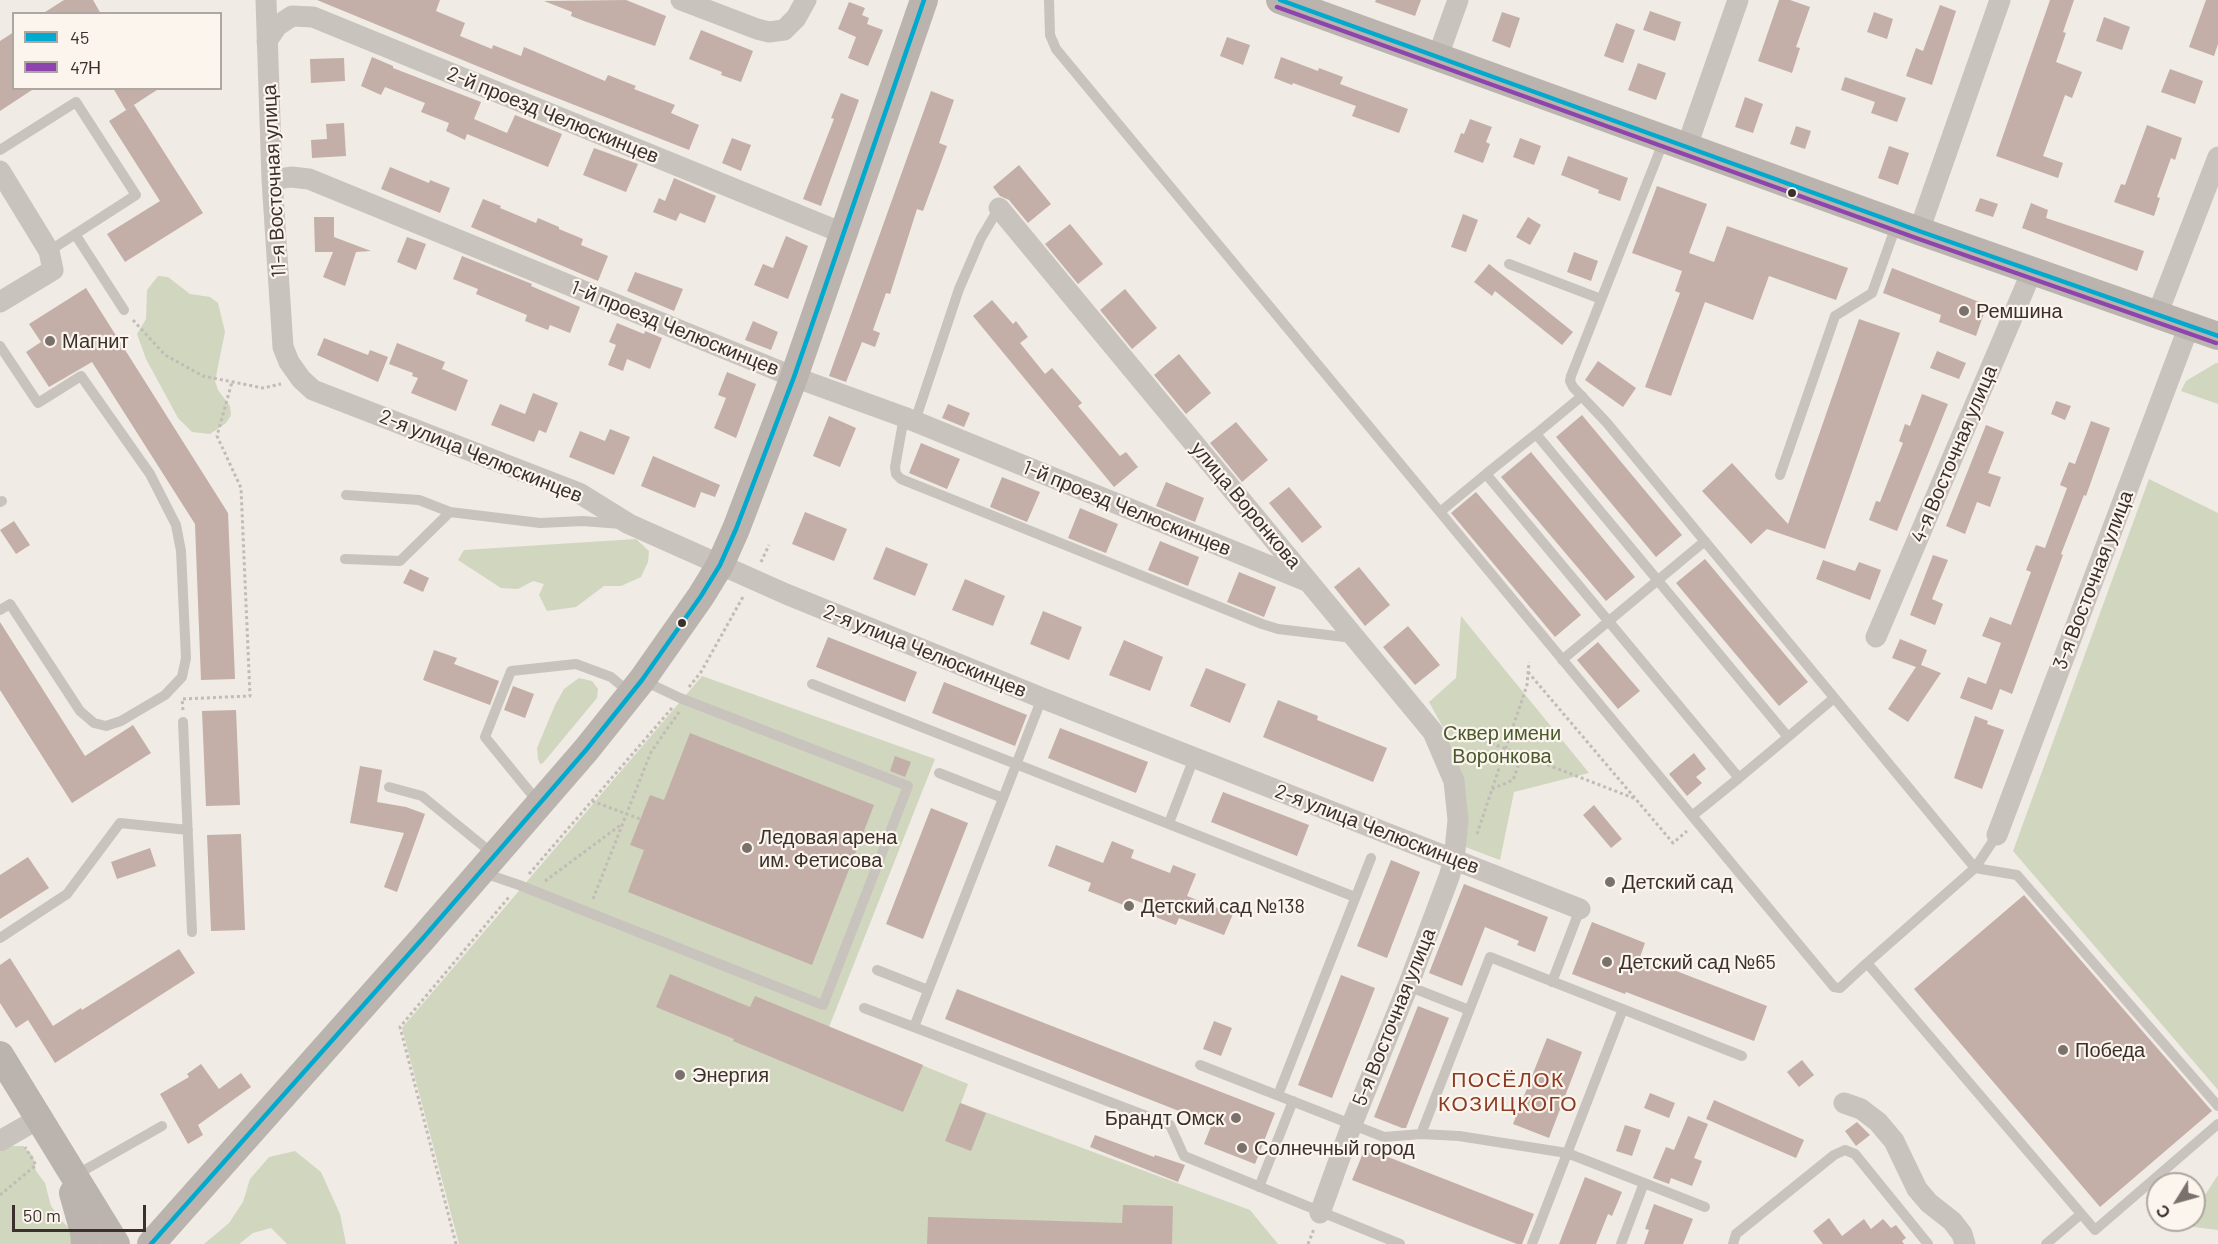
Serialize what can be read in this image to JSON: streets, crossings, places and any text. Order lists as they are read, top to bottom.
{
  "streets": {
    "street": [
      "2-й проезд Челюскинцев",
      "11-я Восточная улица",
      "1-й проезд Челюскинцев",
      "4-я Восточная улица",
      "2-я улица Челюскинцев",
      "улица Воронкова",
      "3-я Восточная улица",
      "5-я Восточная улица"
    ]
  },
  "crossings": [
    ["2-й проезд Челюскинцев", "11-я Восточная улица"],
    ["11-я Восточная улица", "1-й проезд Челюскинцев"],
    ["11-я Восточная улица", "2-я улица Челюскинцев"],
    ["1-й проезд Челюскинцев", "улица Воронкова"],
    ["2-я улица Челюскинцев", "5-я Восточная улица"],
    ["улица Воронкова", "5-я Восточная улица"]
  ],
  "districts": ["ПОСЁЛОК КОЗИЦКОГО"],
  "parks": ["Сквер имени Воронкова"],
  "places": [
    "Ремшина",
    "Магнит",
    "Ледовая арена им. Фетисова",
    "Детский сад",
    "Детский сад №138",
    "Детский сад №65",
    "Победа",
    "Энергия",
    "Брандт Омск",
    "Солнечный город"
  ],
  "lines": ["transit line 45", "transit line 47Н"],
  "legend": ["45", "47Н"],
  "scale_bar": "50 m",
  "north": "bottom left"
}
